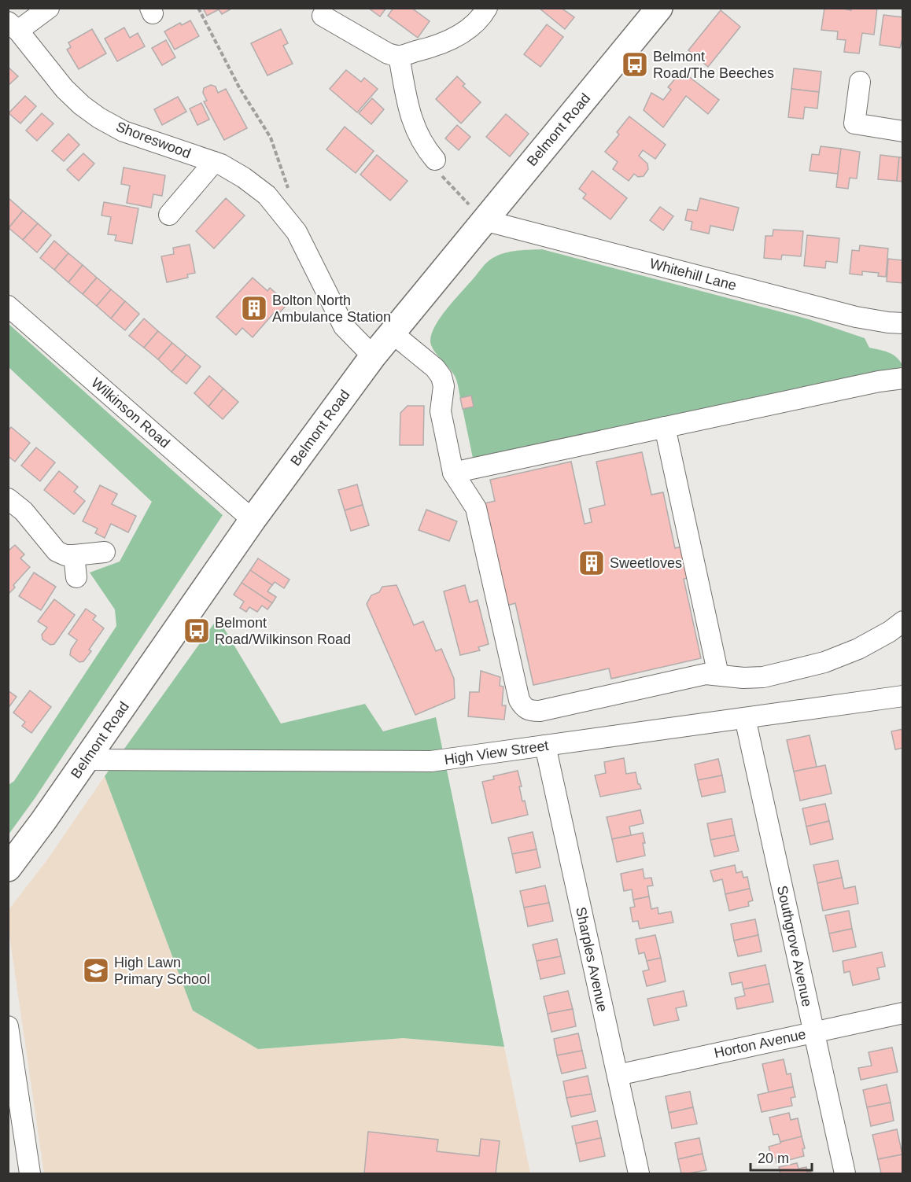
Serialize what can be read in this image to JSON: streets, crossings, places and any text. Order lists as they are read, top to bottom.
{
  "streets": {
    "main road": ["Belmont Road"],
    "street": [
      "Shoreswood",
      "Whitehill Lane",
      "Wilkinson Road",
      "High View Street",
      "Southgrove Avenue",
      "Sharples Avenue",
      "Horton Avenue"
    ]
  },
  "crossings": [
    ["Belmont Road", "Shoreswood"],
    ["Belmont Road", "Whitehill Lane"],
    ["Belmont Road", "Wilkinson Road"],
    ["Belmont Road", "High View Street"],
    ["High View Street", "Southgrove Avenue"],
    ["High View Street", "Sharples Avenue"],
    ["Southgrove Avenue", "Horton Avenue"],
    ["Sharples Avenue", "Horton Avenue"]
  ],
  "places": {
    "bus stop": ["Belmont Road/The Beeches", "Belmont Road/Wilkinson Road"],
    "building": ["Bolton North Ambulance Station", "Sweetloves"],
    "school or university": ["High Lawn Primary School"]
  },
  "scale_bar": "20 m"
}
